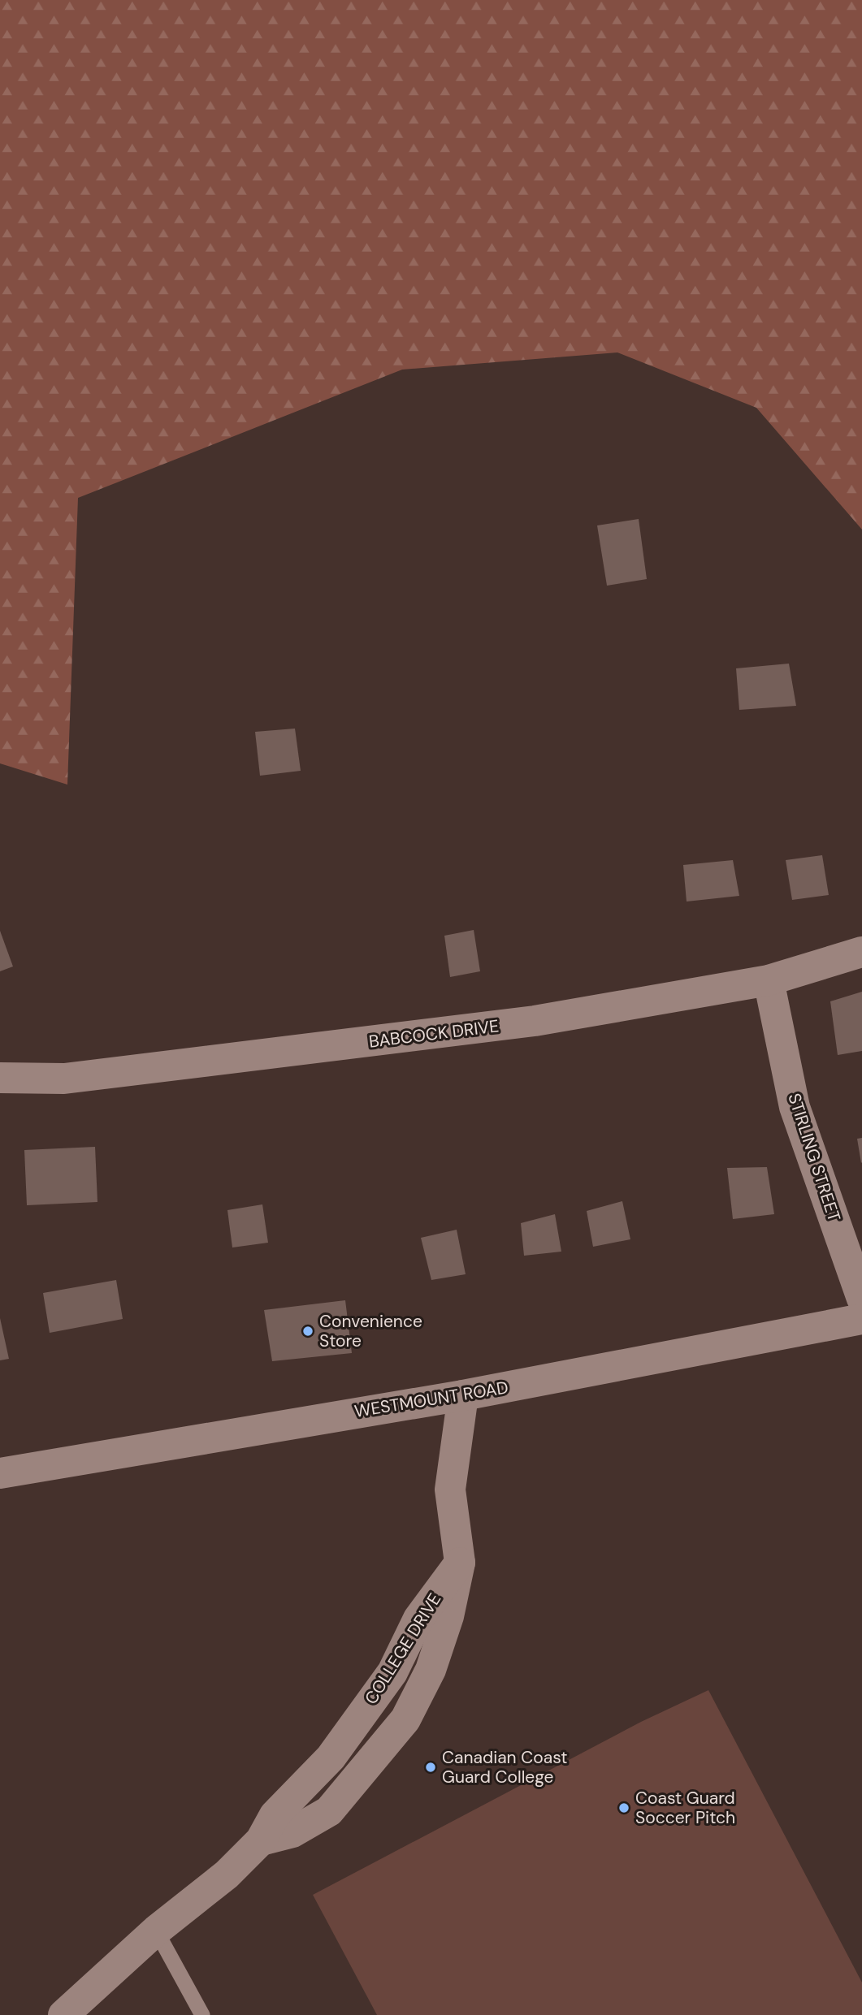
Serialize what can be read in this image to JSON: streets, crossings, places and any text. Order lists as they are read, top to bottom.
{
  "streets": {
    "street": [
      "BABCOCK DRIVE",
      "STIRLING STREET",
      "WESTMOUNT ROAD",
      "COLLEGE DRIVE"
    ]
  },
  "crossings": [
    ["BABCOCK DRIVE", "STIRLING STREET"],
    ["WESTMOUNT ROAD", "COLLEGE DRIVE"]
  ],
  "places": ["Convenience Store", "Canadian Coast Guard College", "Coast Guard Soccer Pitch"]
}
